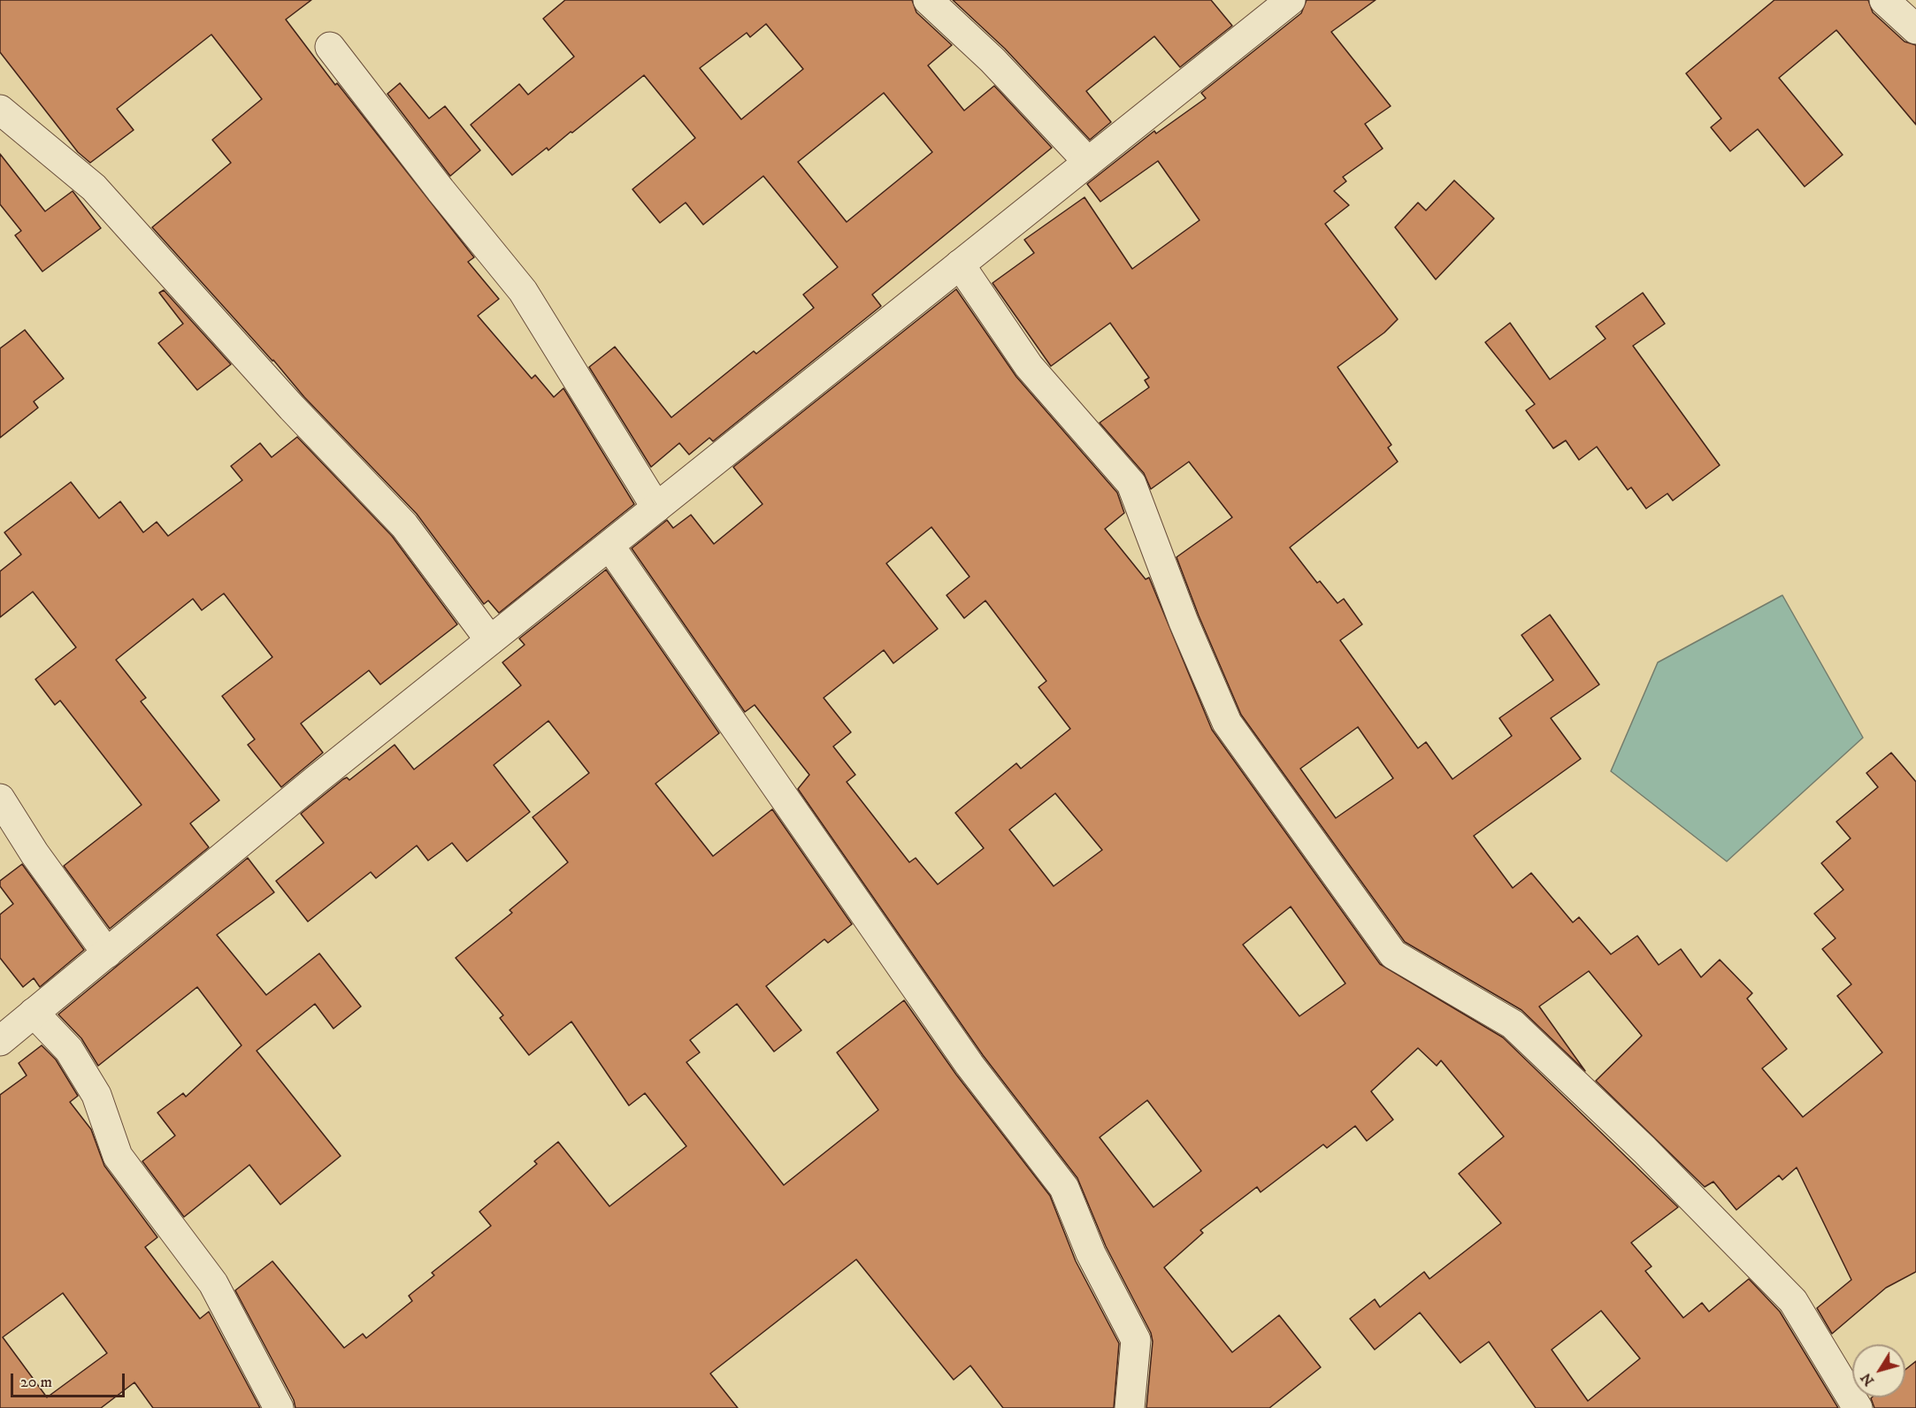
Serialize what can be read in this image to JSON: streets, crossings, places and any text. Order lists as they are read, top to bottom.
{
  "scale_bar": "20 m",
  "north": "bottom left"
}
